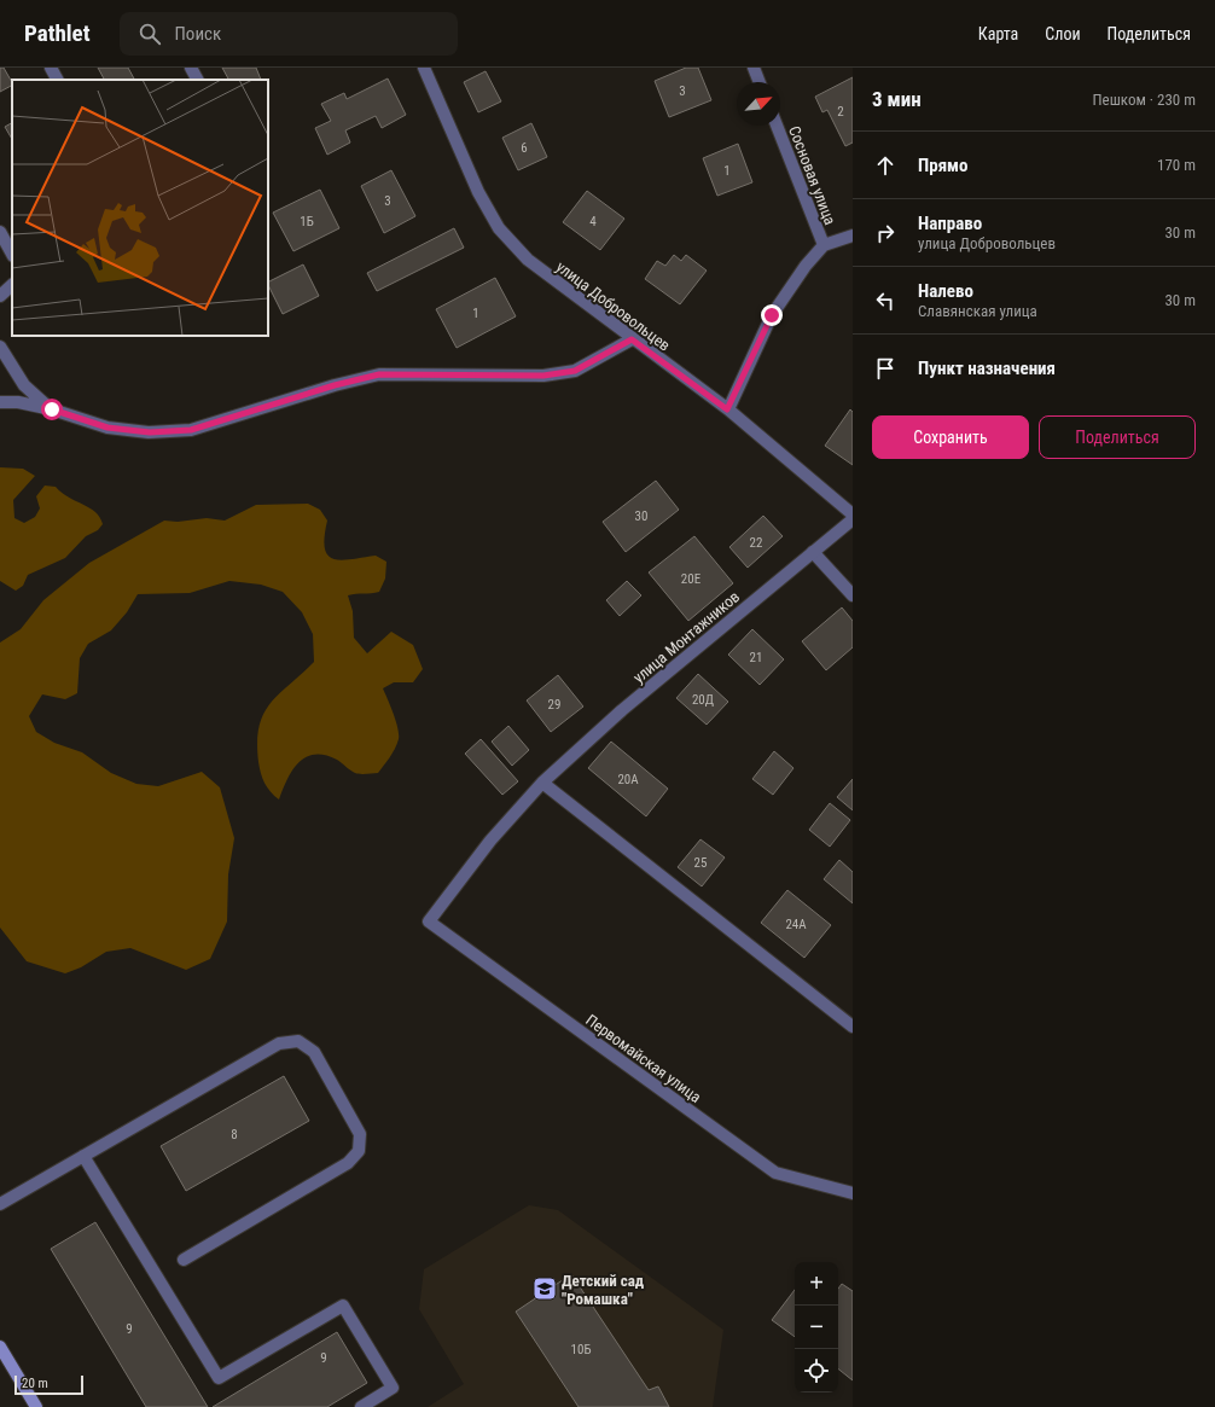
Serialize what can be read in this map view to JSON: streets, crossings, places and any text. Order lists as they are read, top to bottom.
{
  "streets": {
    "street": [
      "Сосновая улица",
      "улица Добровольцев",
      "улица Монтажников",
      "Первомайская улица"
    ]
  },
  "crossings": [
    ["улица Монтажников", "Первомайская улица"]
  ],
  "places": {
    "school or university": ["Детский сад \"Ромашка\""]
  },
  "house_numbers": [
    "3",
    "2",
    "6",
    "1",
    "3",
    "1Б",
    "4",
    "1",
    "30",
    "22",
    "20Е",
    "21",
    "20Д",
    "29",
    "20А",
    "25",
    "24А",
    "8",
    "9",
    "10Б",
    "9"
  ],
  "scale_bar": "20 m",
  "north": "top right",
  "page": {
    "header": "Pathlet",
    "search": "Поиск",
    "nav": ["Карта", "Слои", "Поделиться"],
    "heading": ["3 мин", "Пешком · 230 m"],
    "list": [
      ["Прямо", "170 m"],
      ["Направо", "улица Добровольцев", "30 m"],
      ["Налево", "Славянская улица", "30 m"],
      "Пункт назначения"
    ],
    "buttons": ["Сохранить", "Поделиться"],
    "map_buttons": ["+", "−"],
    "scale": "20 m"
  }
}
